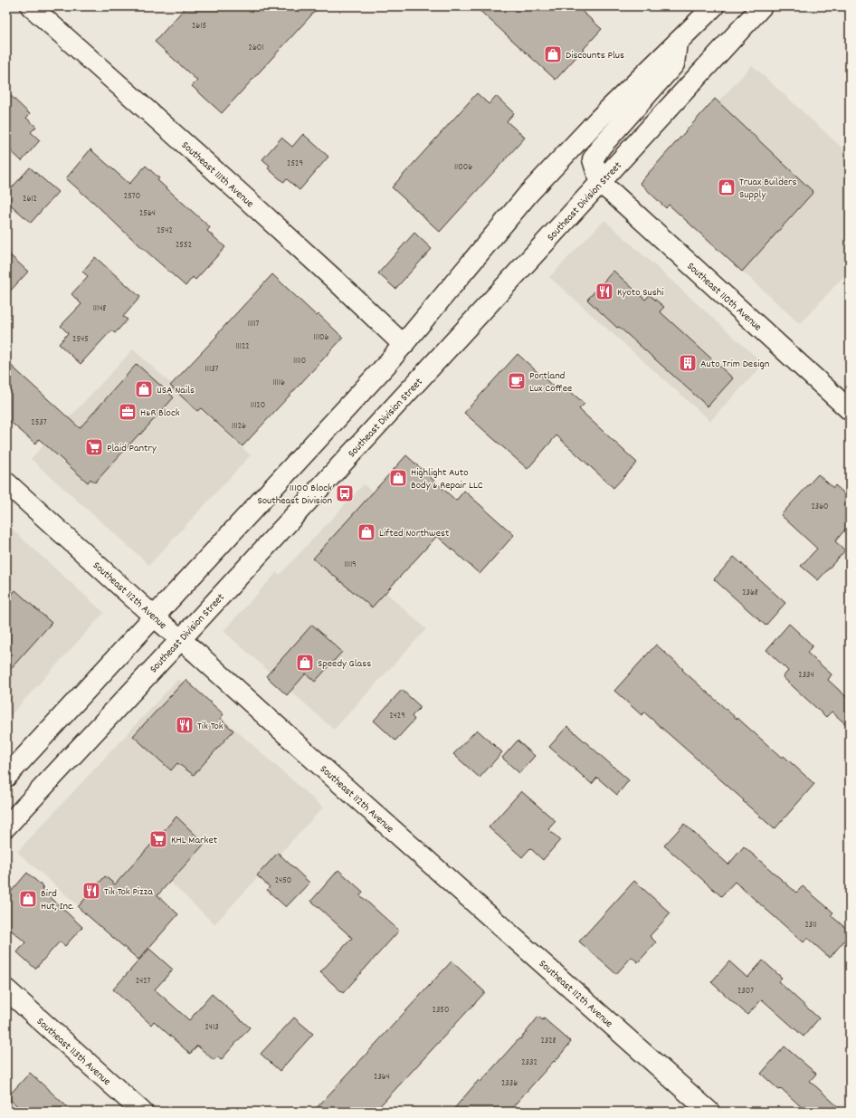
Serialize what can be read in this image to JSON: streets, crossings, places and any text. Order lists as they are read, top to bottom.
{
  "streets": {
    "main road": [
      "Southeast 111th Avenue",
      "Southeast Division Street",
      "Southeast 110th Avenue",
      "Southeast 112th Avenue",
      "Southeast 113th Avenue"
    ]
  },
  "crossings": [
    ["Southeast Division Street", "Southeast 110th Avenue"],
    ["Southeast Division Street", "Southeast 112th Avenue"]
  ],
  "places": {
    "shop": [
      "Discounts Plus",
      "Truax Builders Supply",
      "USA Nails",
      "Highlight Auto Body & Repair LLC",
      "Lifted Northwest",
      "Speedy Glass",
      "Bird Hut, Inc."
    ],
    "restaurant": ["Kyoto Sushi", "Tik Tok", "Tik Tok Pizza"],
    "building": ["Auto Trim Design"],
    "cafe": ["Portland Lux Coffee"],
    "office": ["H&R Block"],
    "supermarket": ["Plaid Pantry", "KHL Market"],
    "bus stop": ["11100 Block Southeast Division"]
  },
  "house_numbers": [
    "2615",
    "2601",
    "2529",
    "11006",
    "2570",
    "2612",
    "2564",
    "2542",
    "2552",
    "11148",
    "11117",
    "11106",
    "2545",
    "11122",
    "11110",
    "11137",
    "11116",
    "11120",
    "2537",
    "11126",
    "2360",
    "11119",
    "2368",
    "2334",
    "2429",
    "2450",
    "2311",
    "2427",
    "2307",
    "2350",
    "2413",
    "2328",
    "2332",
    "2364",
    "2336"
  ]
}
